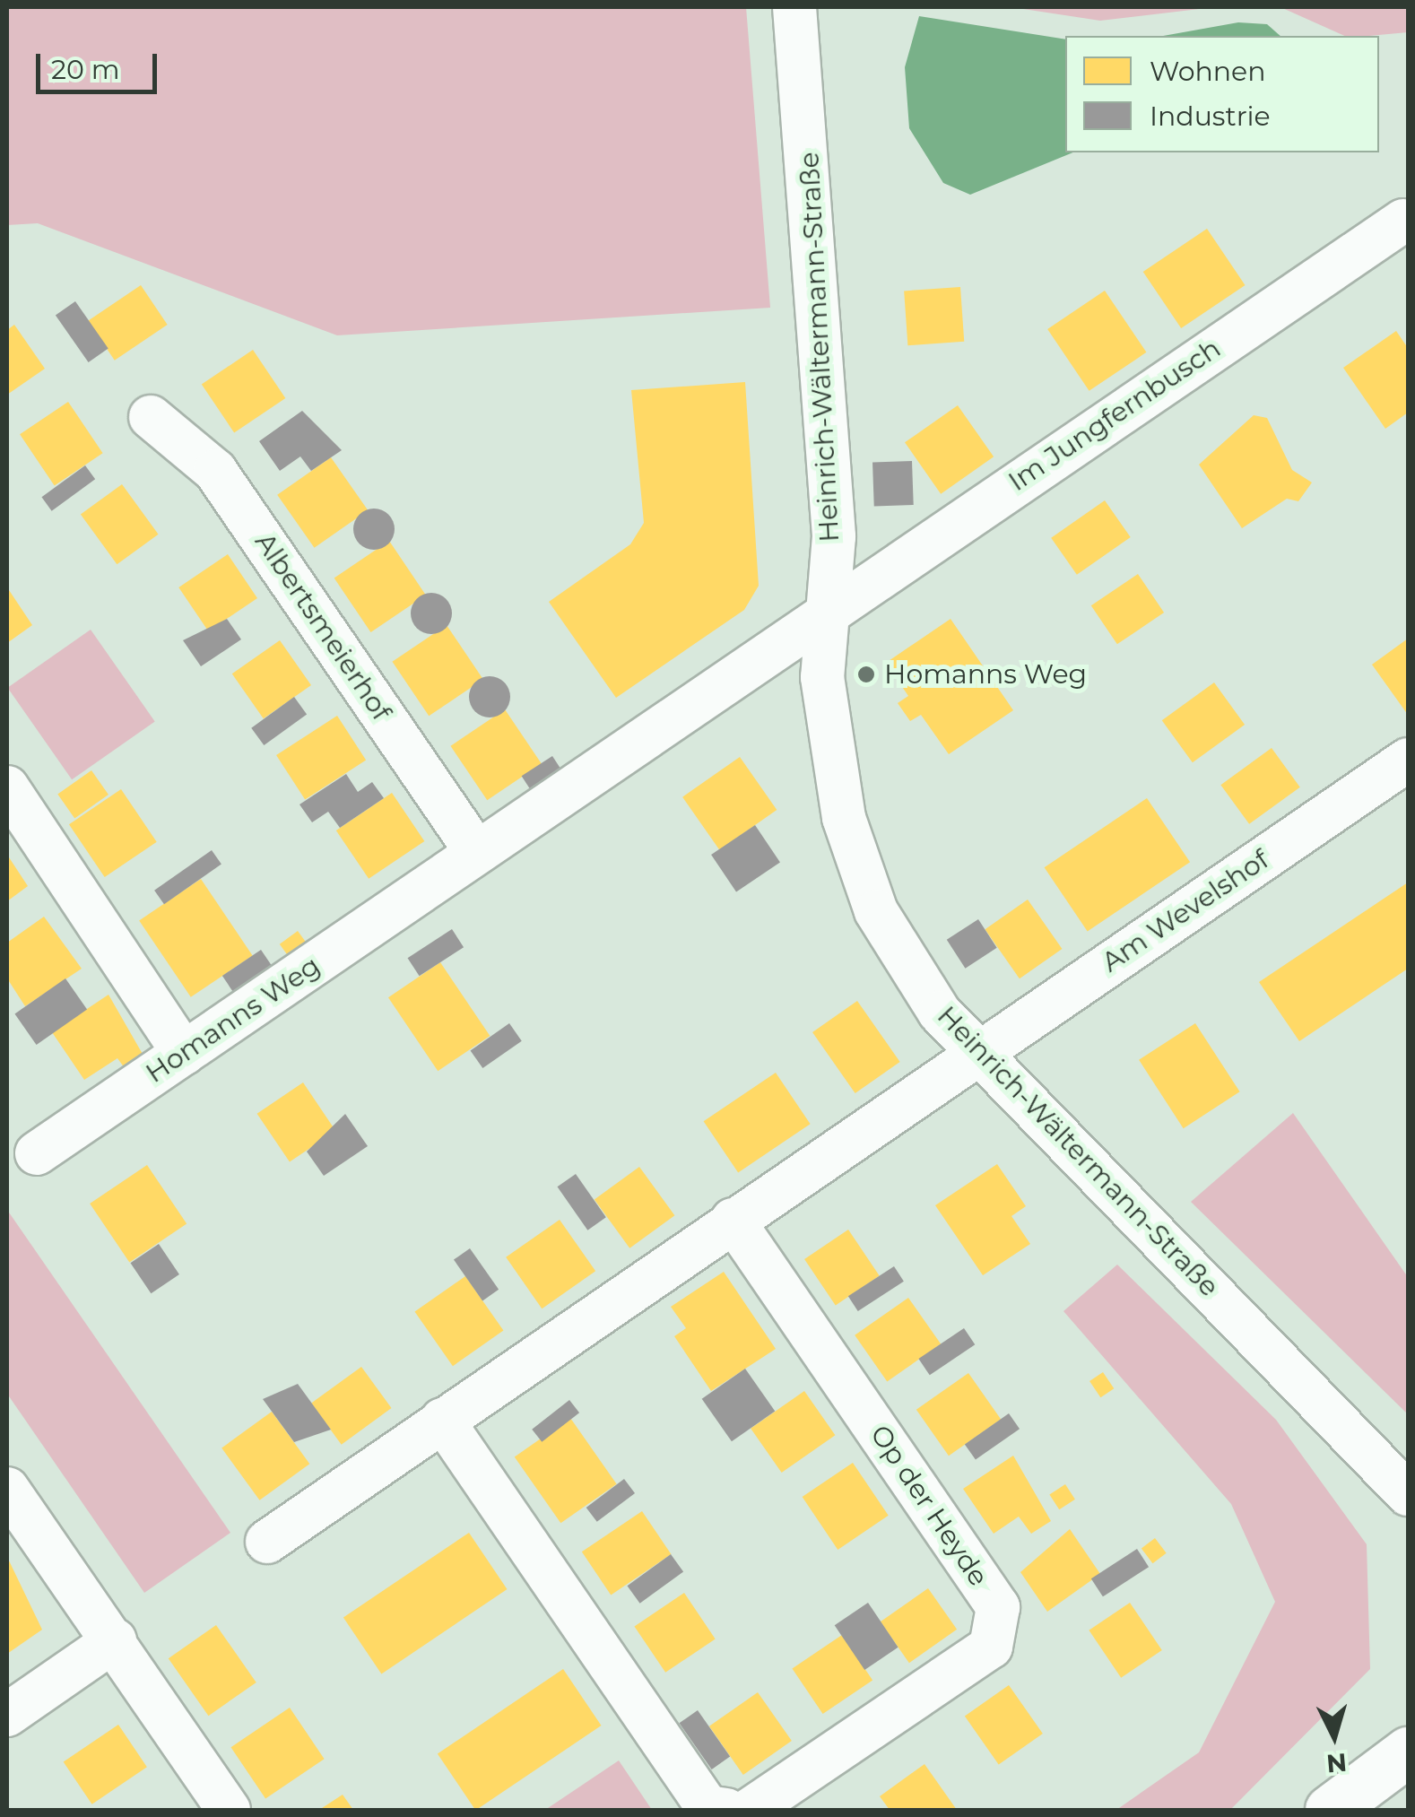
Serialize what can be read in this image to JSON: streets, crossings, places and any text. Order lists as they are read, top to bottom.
{
  "streets": {
    "street": [
      "Heinrich-Wältermann-Straße",
      "Im Jungfernbusch",
      "Albertsmeierhof",
      "Am Wevelshof",
      "Homanns Weg",
      "Op der Heyde"
    ]
  },
  "crossings": [
    ["Heinrich-Wältermann-Straße", "Im Jungfernbusch"],
    ["Heinrich-Wältermann-Straße", "Am Wevelshof"],
    ["Heinrich-Wältermann-Straße", "Homanns Weg"],
    ["Im Jungfernbusch", "Homanns Weg"],
    ["Albertsmeierhof", "Homanns Weg"]
  ],
  "places": ["Homanns Weg"],
  "legend": ["Wohnen", "Industrie"],
  "scale_bar": "20 m",
  "north": "bottom"
}
